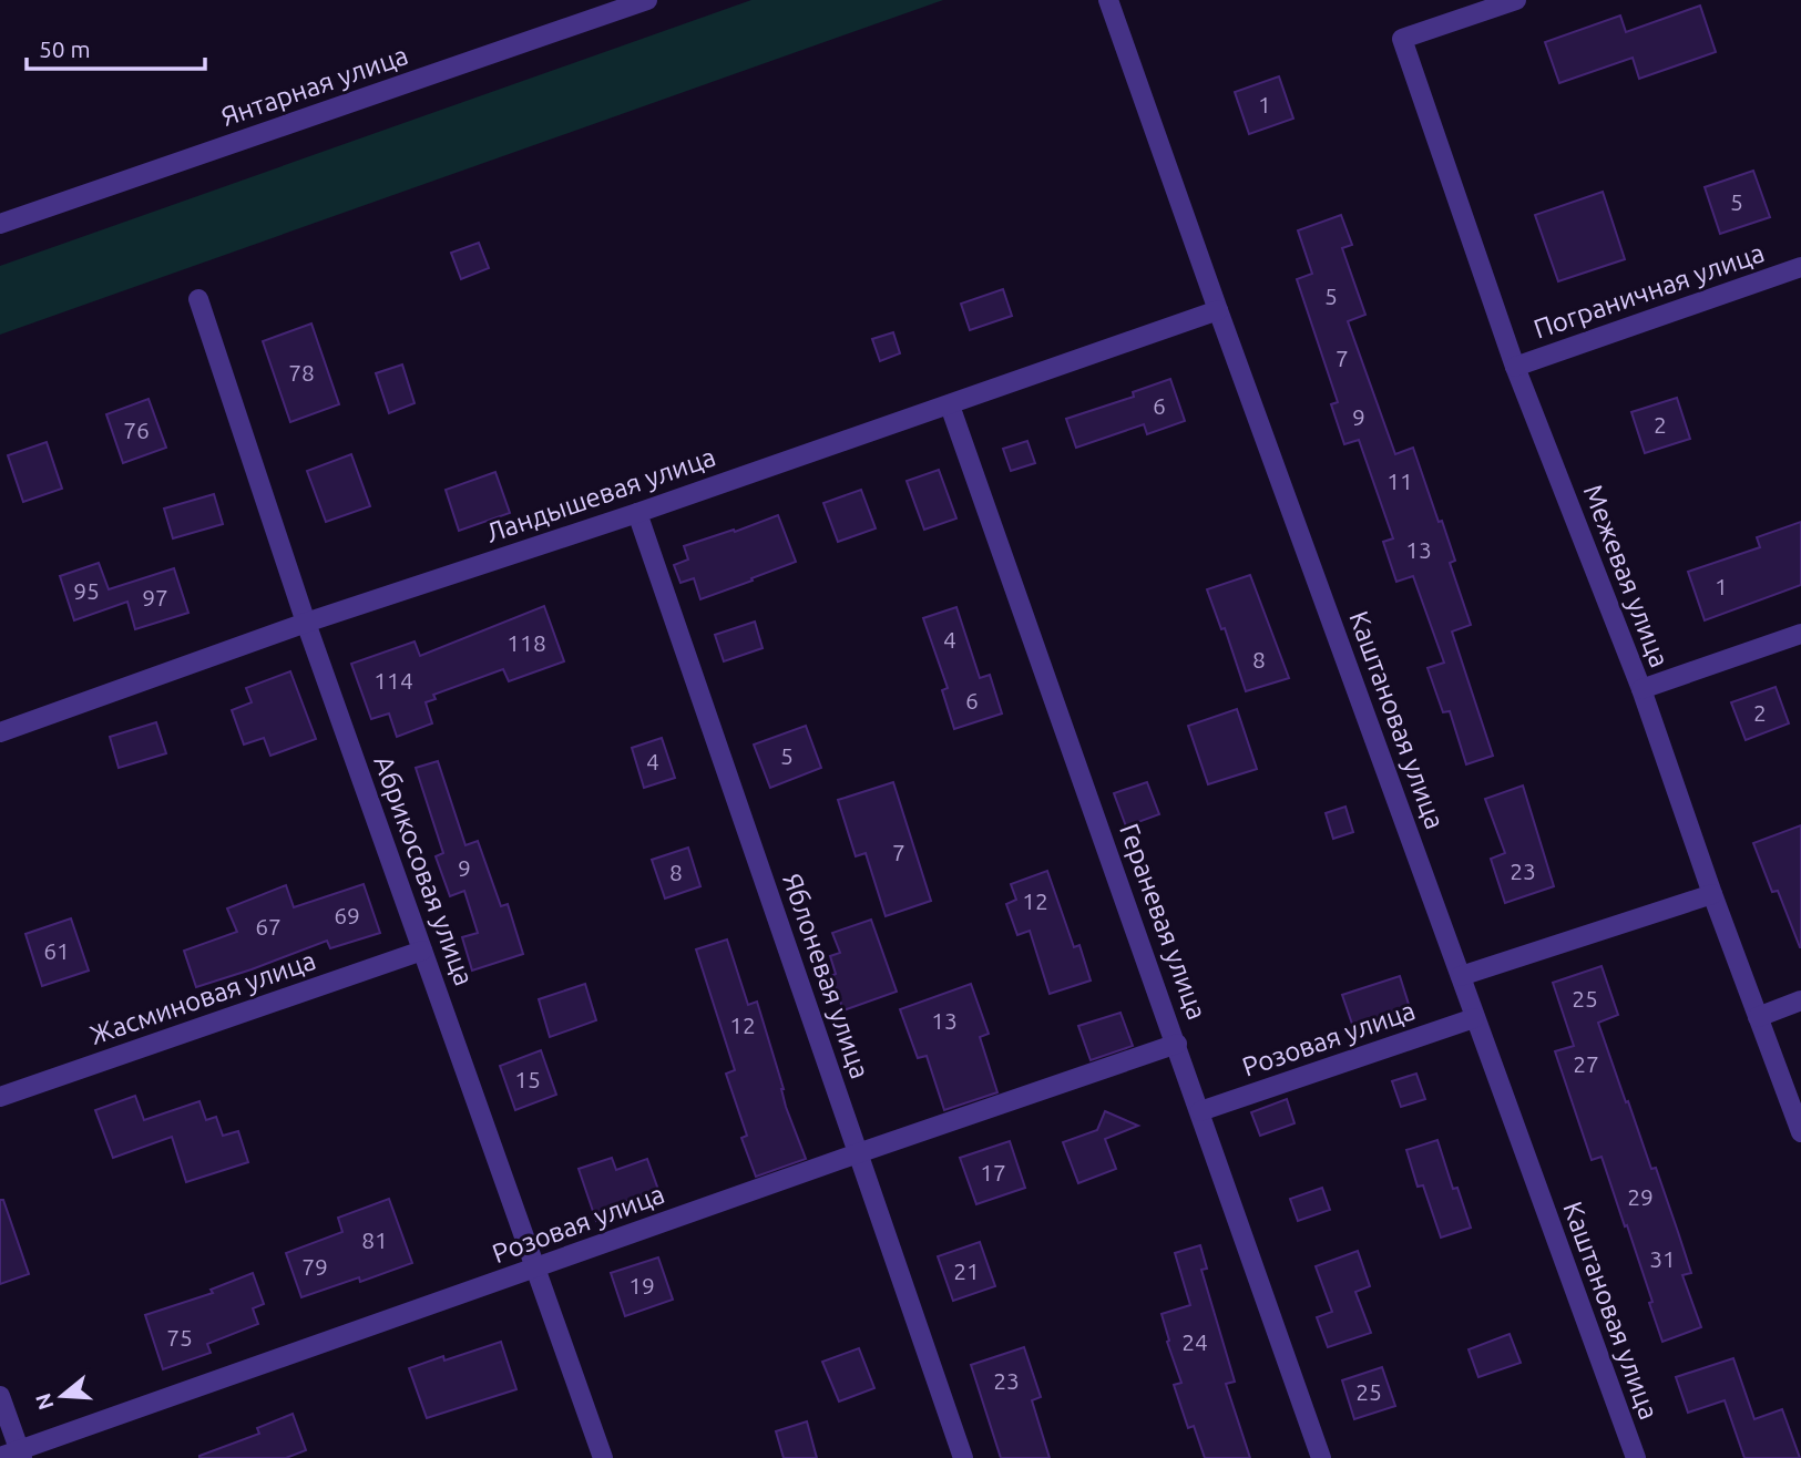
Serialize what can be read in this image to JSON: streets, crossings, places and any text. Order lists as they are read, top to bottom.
{
  "streets": {
    "street": [
      "Янтарная улица",
      "Пограничная улица",
      "Ландышевая улица",
      "Межевая улица",
      "Каштановая улица",
      "Абрикосовая улица",
      "Гераневая улица",
      "Яблоневая улица",
      "Жасминовая улица",
      "Розовая улица"
    ]
  },
  "crossings": [
    ["Пограничная улица", "Межевая улица"],
    ["Ландышевая улица", "Каштановая улица"],
    ["Ландышевая улица", "Абрикосовая улица"],
    ["Ландышевая улица", "Гераневая улица"],
    ["Ландышевая улица", "Яблоневая улица"],
    ["Каштановая улица", "Розовая улица"],
    ["Абрикосовая улица", "Жасминовая улица"],
    ["Абрикосовая улица", "Розовая улица"],
    ["Гераневая улица", "Розовая улица"],
    ["Яблоневая улица", "Розовая улица"]
  ],
  "house_numbers": [
    "1",
    "5",
    "5",
    "7",
    "78",
    "6",
    "9",
    "2",
    "76",
    "11",
    "13",
    "1",
    "95",
    "97",
    "4",
    "118",
    "8",
    "114",
    "6",
    "2",
    "5",
    "4",
    "7",
    "9",
    "23",
    "8",
    "12",
    "69",
    "67",
    "61",
    "25",
    "13",
    "12",
    "27",
    "15",
    "17",
    "29",
    "81",
    "31",
    "79",
    "21",
    "19",
    "75",
    "24",
    "23",
    "25"
  ],
  "scale_bar": "50 m",
  "north": "left"
}
